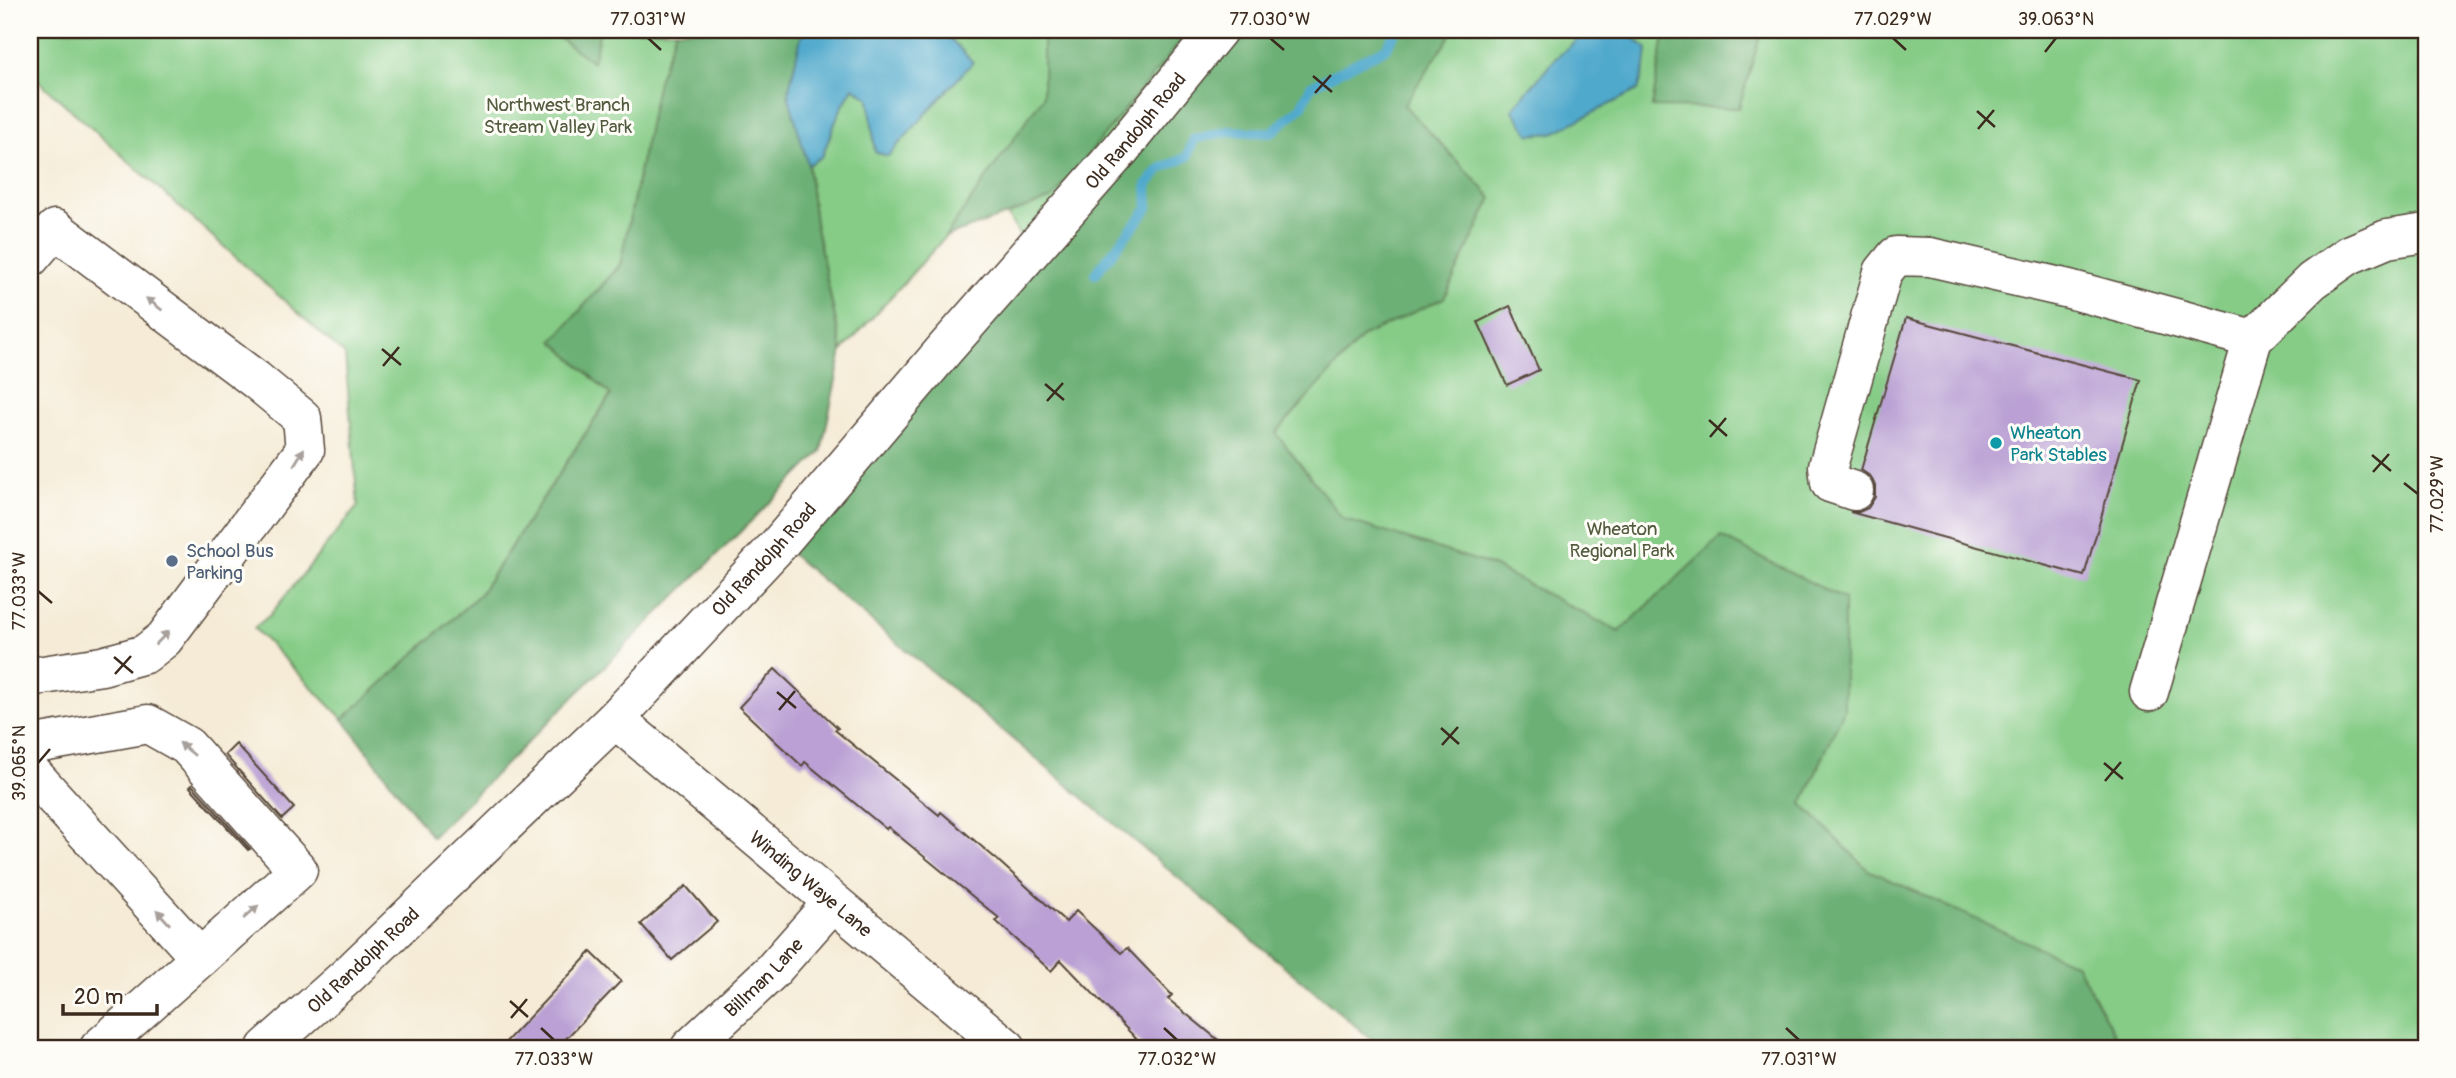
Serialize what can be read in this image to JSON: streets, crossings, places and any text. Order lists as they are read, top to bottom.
{
  "streets": {
    "street": ["Old Randolph Road", "Winding Waye Lane", "Billman Lane"]
  },
  "crossings": [
    ["Old Randolph Road", "Winding Waye Lane"],
    ["Winding Waye Lane", "Billman Lane"]
  ],
  "parks": ["Northwest Branch Stream Valley Park", "Wheaton Regional Park"],
  "places": ["Wheaton Park Stables", "School Bus Parking"],
  "scale_bar": "20 m",
  "coordinates": [
    "77.031°W",
    "77.030°W",
    "77.029°W",
    "39.063°N",
    "77.033°W",
    "39.065°N",
    "77.032°W"
  ]
}
